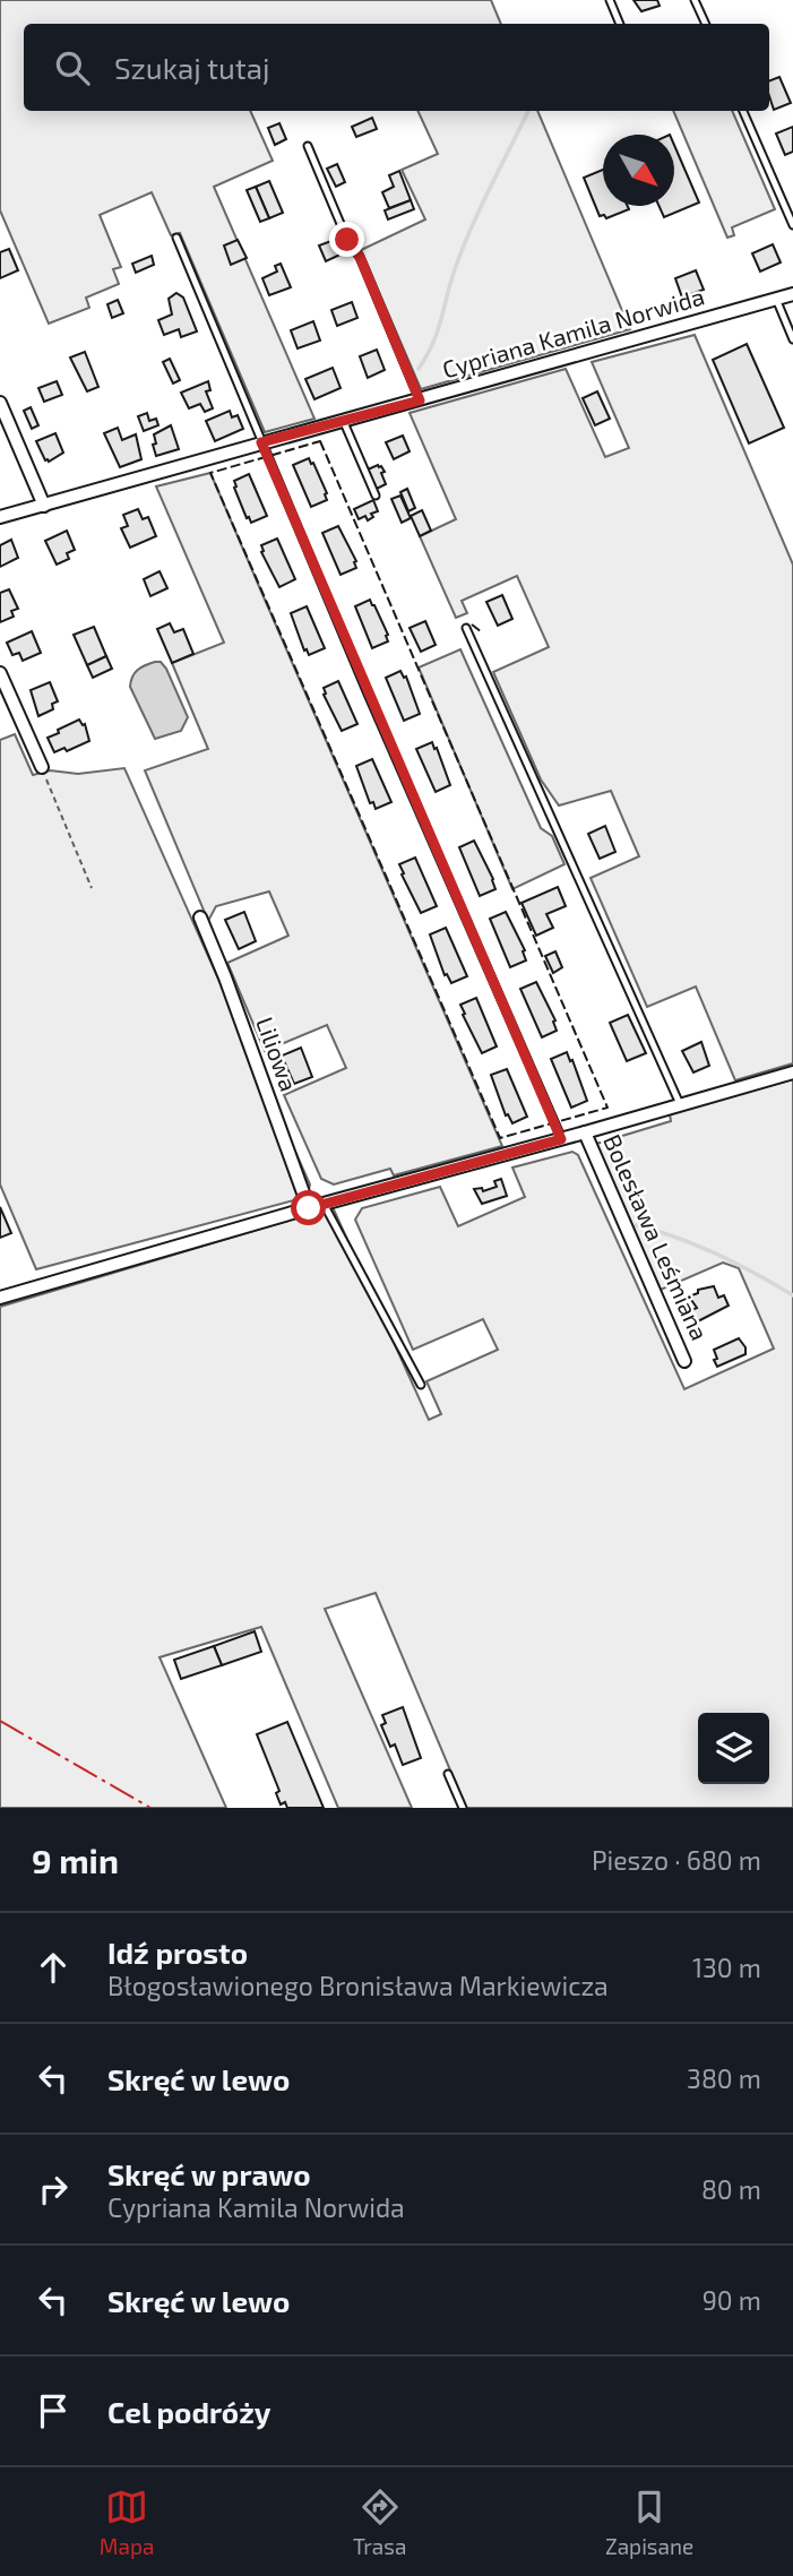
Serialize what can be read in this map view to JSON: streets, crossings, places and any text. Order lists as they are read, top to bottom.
{
  "streets": {
    "street": ["Cypriana Kamila Norwida", "Liliowa", "Bolesława Leśmiana"]
  },
  "north": "bottom right",
  "page": {
    "search": "Szukaj tutaj",
    "heading": ["9 min", "Pieszo · 680 m"],
    "list": [
      ["Idź prosto", "Błogosławionego Bronisława Markiewicza", "130 m"],
      ["Skręć w lewo", "380 m"],
      ["Skręć w prawo", "Cypriana Kamila Norwida", "80 m"],
      ["Skręć w lewo", "90 m"],
      "Cel podróży"
    ],
    "nav": ["Mapa", "Trasa", "Zapisane"]
  }
}
